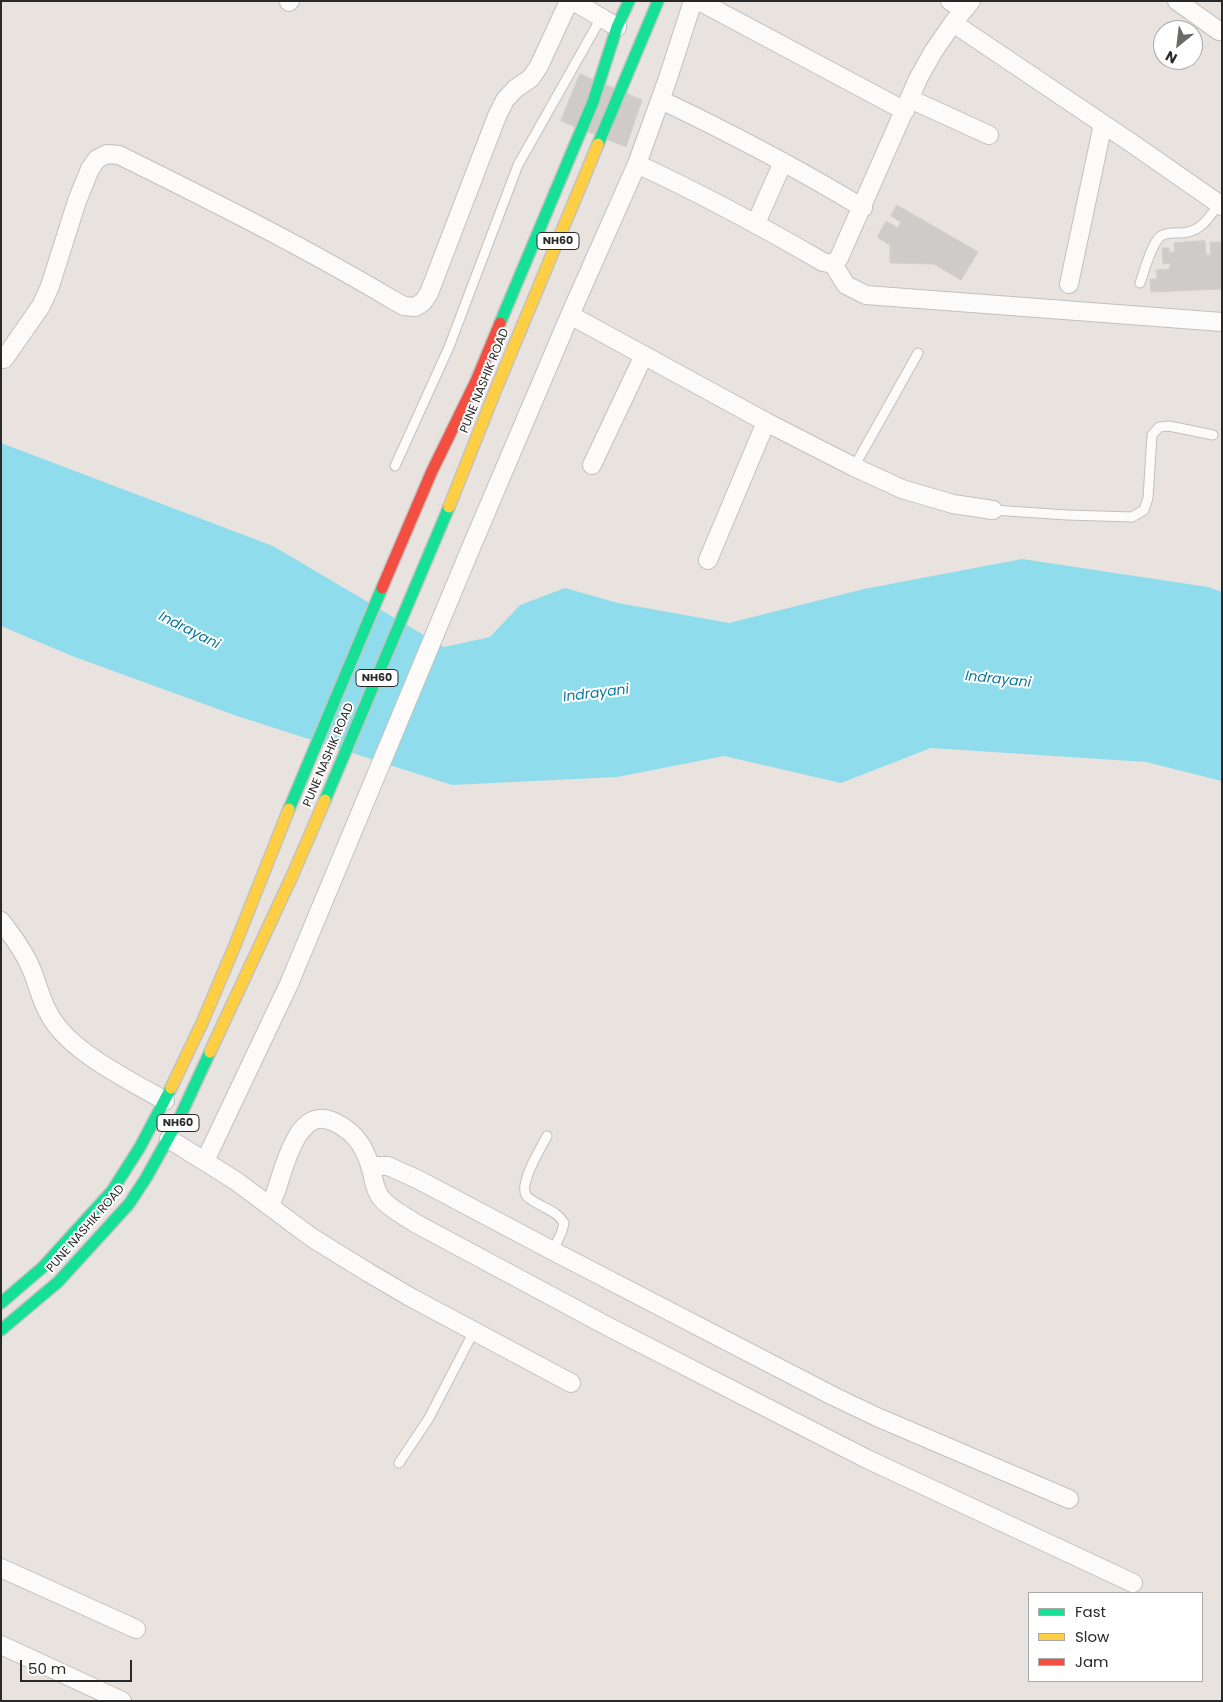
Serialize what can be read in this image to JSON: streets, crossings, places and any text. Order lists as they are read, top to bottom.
{
  "streets": {
    "highway": ["NH60", "PUNE NASHIK ROAD"]
  },
  "water": ["Indrayani"],
  "legend": ["Fast", "Slow", "Jam"],
  "scale_bar": "50 m",
  "north": "bottom left"
}
